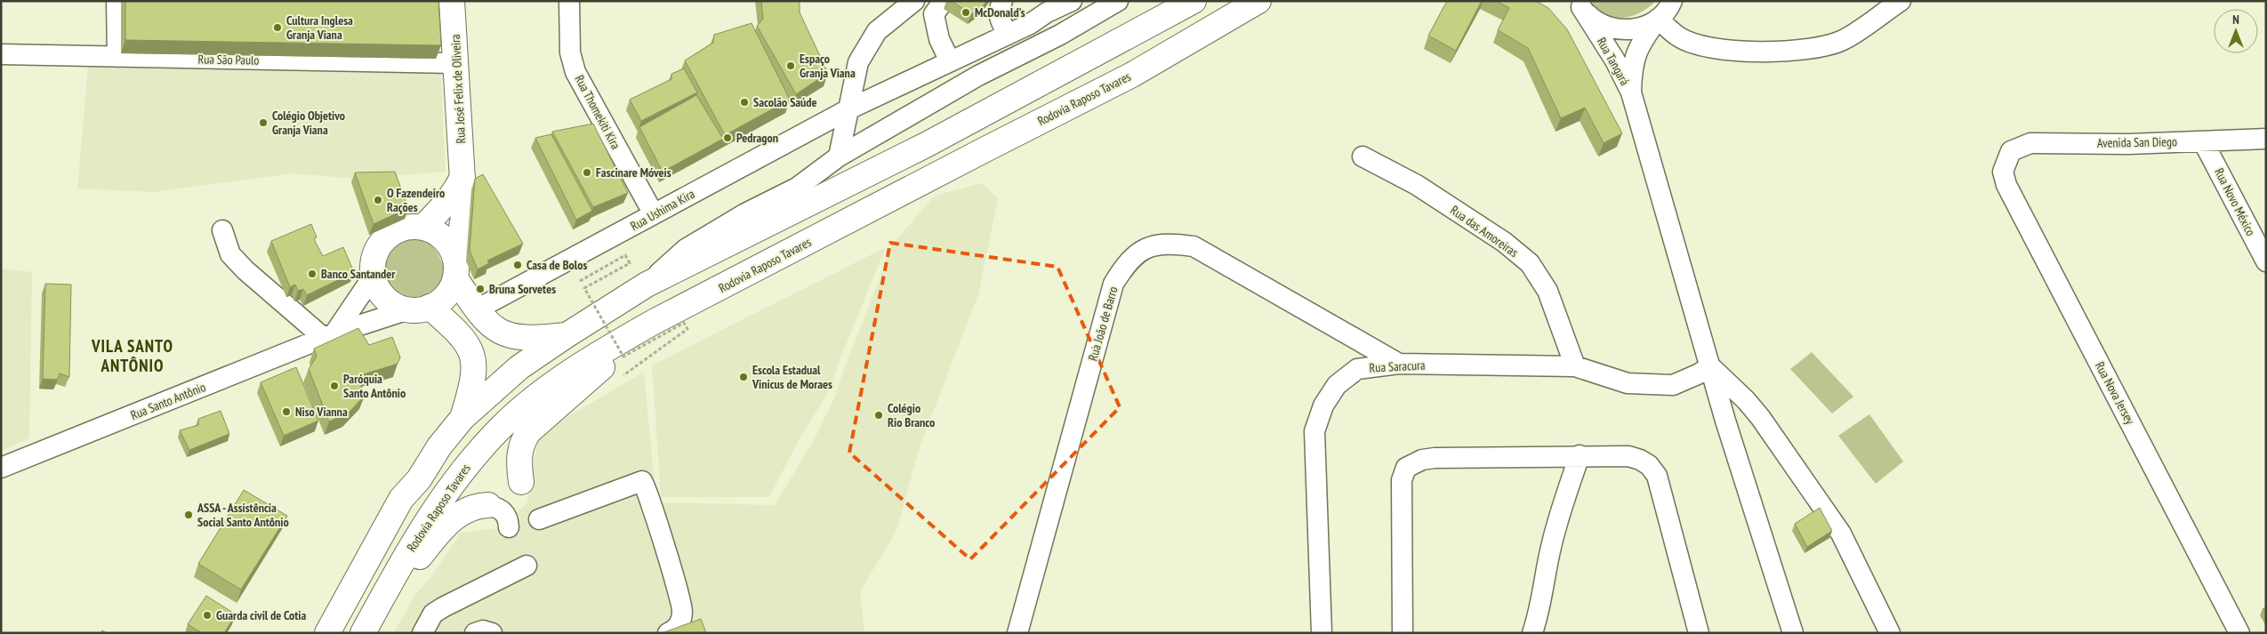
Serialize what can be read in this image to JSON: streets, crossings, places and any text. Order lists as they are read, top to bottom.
{
  "streets": {
    "main road": ["Rua José Felix de Oliveira", "Rodovia Raposo Tavares"],
    "street": [
      "Rua São Paulo",
      "Rua Tangará",
      "Rua Thomekiti Kira",
      "Avenida San Diego",
      "Rua Novo México",
      "Rua Ushima Kira",
      "Rua das Amoreiras",
      "Rua João de Barro",
      "Rua Saracura",
      "Rua Nova Jersey",
      "Rua Santo Antônio"
    ]
  },
  "crossings": [
    ["Rua São Paulo", "Rua José Felix de Oliveira"],
    ["Rua José Felix de Oliveira", "Rua Santo Antônio"],
    ["Rua Thomekiti Kira", "Rua Ushima Kira"],
    ["Avenida San Diego", "Rua Novo México"],
    ["Avenida San Diego", "Rua Nova Jersey"],
    ["Rua das Amoreiras", "Rua Saracura"],
    ["Rua João de Barro", "Rua Saracura"]
  ],
  "districts": ["VILA SANTO ANTÔNIO"],
  "places": [
    "McDonald's",
    "Cultura Inglesa Granja Viana",
    "Espaço Granja Viana",
    "Sacolão Saúde",
    "Colégio Objetivo Granja Viana",
    "Pedragon",
    "Fascinare Móveis",
    "O Fazendeiro Rações",
    "Casa de Bolos",
    "Banco Santander",
    "Bruna Sorvetes",
    "Escola Estadual Vinicus de Moraes",
    "Paróquia Santo Antônio",
    "Niso Vianna",
    "Colégio Rio Branco",
    "ASSA - Assistência Social Santo Antônio",
    "Guarda civil de Cotia"
  ],
  "north": "top"
}
